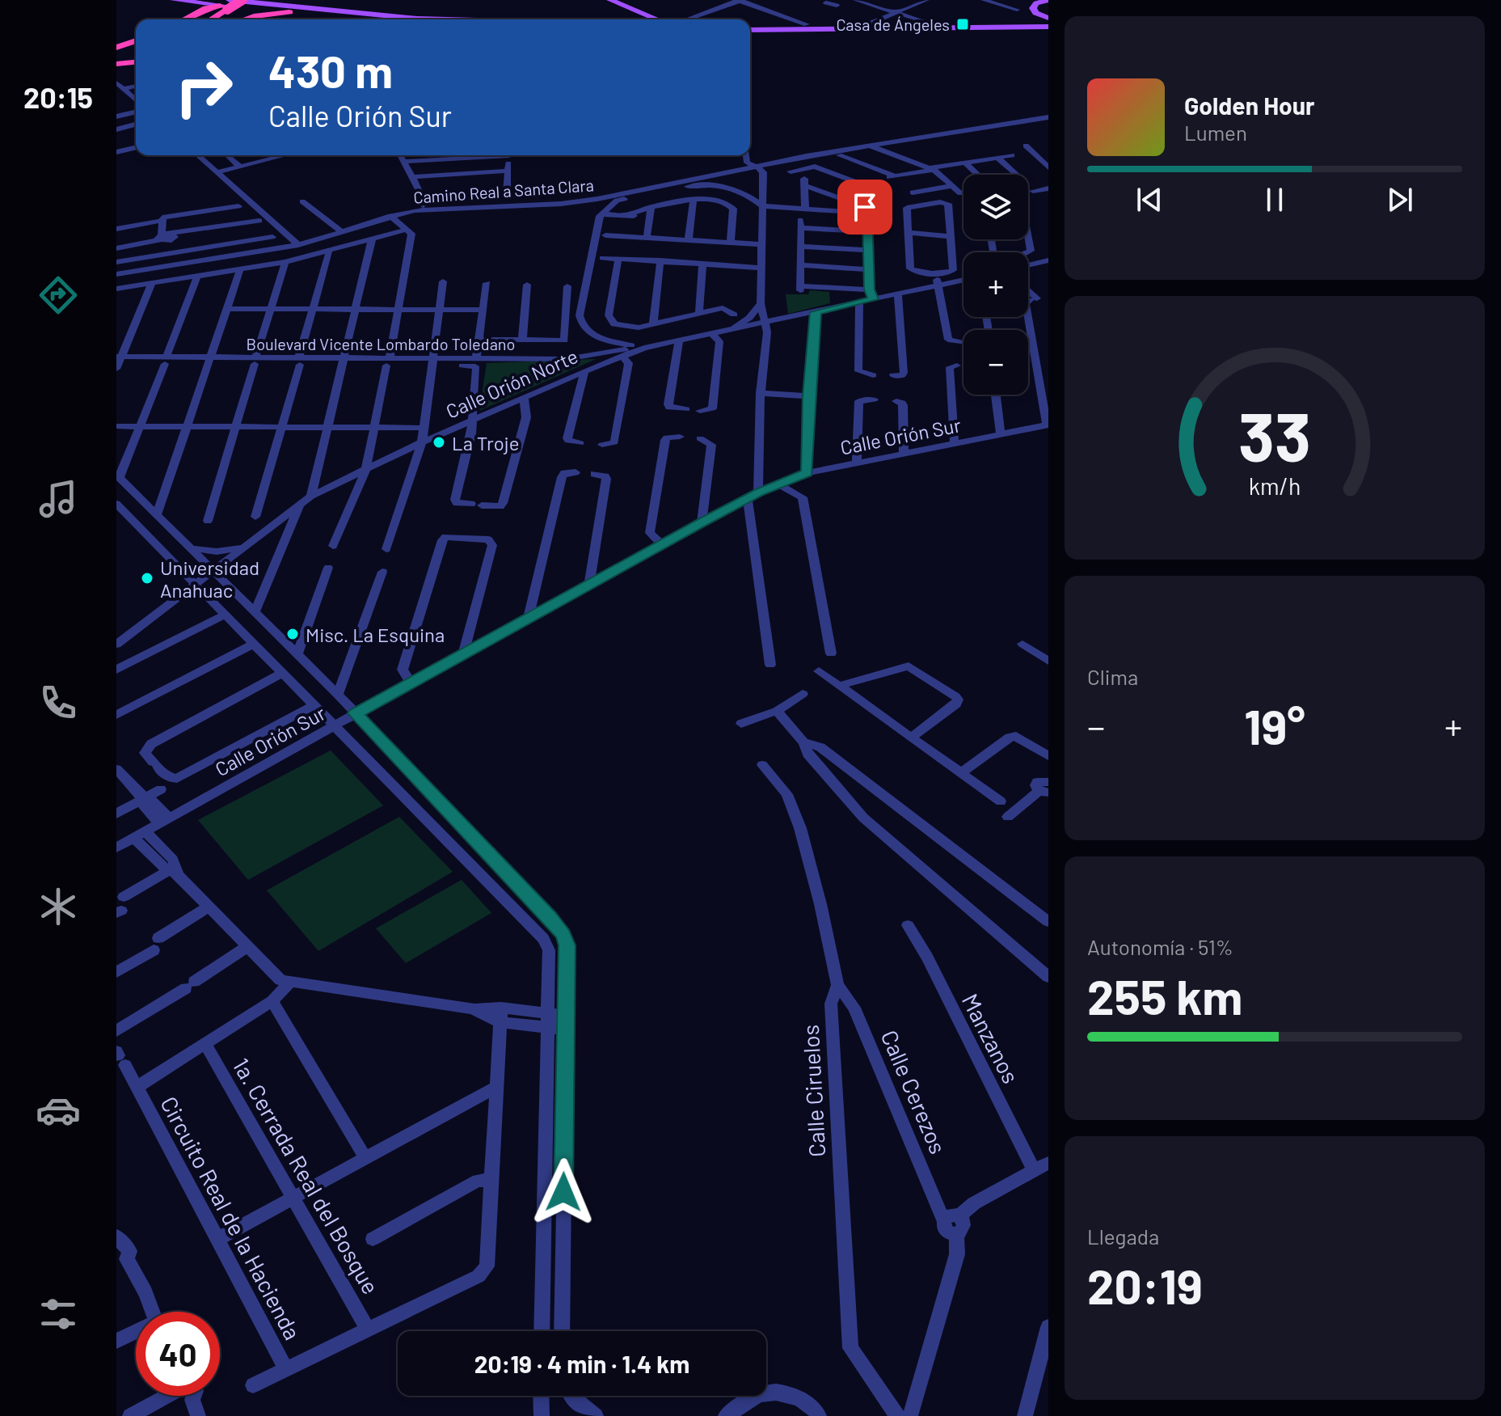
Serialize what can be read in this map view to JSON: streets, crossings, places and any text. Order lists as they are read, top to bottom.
{
  "streets": {
    "street": [
      "Camino Real a Santa Clara",
      "Boulevard Vicente Lombardo Toledano",
      "Calle Orión Norte",
      "Calle Orión Sur",
      "Manzanos",
      "Calle Ciruelos",
      "Calle Cerezos",
      "1a. Cerrada Real del Bosque",
      "Circuito Real de la Hacienda"
    ]
  },
  "crossings": [
    ["Boulevard Vicente Lombardo Toledano", "Calle Orión Norte"],
    ["Calle Ciruelos", "Calle Cerezos"],
    ["1a. Cerrada Real del Bosque", "Circuito Real de la Hacienda"]
  ],
  "places": {
    "transit": ["Casa de Ángeles"],
    "other": ["La Troje", "Universidad Anahuac", "Misc. La Esquina"]
  },
  "page": {
    "tabs": "20:15",
    "turn": ["430 m", "Calle Orión Sur"],
    "song": ["Golden Hour", "Lumen"],
    "map_buttons": ["+", "−"],
    "tile": [
      "Clima",
      ["Autonomía · 51%", "255 km"],
      ["Llegada", "20:19"]
    ],
    "heat": ["−", "19°", "+"],
    "limit": "40",
    "trip": "20:19 · 4 min · 1.4 km",
    "gauge": ["33", "km/h"]
  }
}
